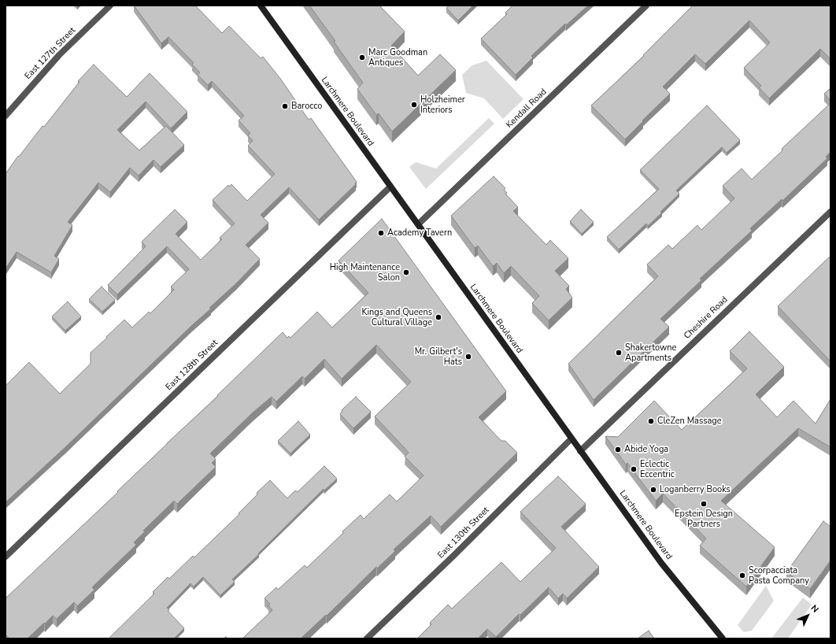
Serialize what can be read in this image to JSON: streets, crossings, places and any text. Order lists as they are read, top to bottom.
{
  "streets": {
    "main road": ["Larchmere Boulevard"],
    "street": [
      "East 127th Street",
      "Kendall Road",
      "Cheshire Road",
      "East 128th Street",
      "East 130th Street"
    ]
  },
  "crossings": [
    ["Kendall Road", "Larchmere Boulevard"],
    ["Larchmere Boulevard", "Cheshire Road"],
    ["Larchmere Boulevard", "East 128th Street"],
    ["Larchmere Boulevard", "East 130th Street"]
  ],
  "places": [
    "Marc Goodman Antiques",
    "Holzheimer Interiors",
    "Barocco",
    "Academy Tavern",
    "High Maintenance Salon",
    "Kings and Queens Cultural Village",
    "Shakertowne Apartments",
    "Mr. Gilbert's Hats",
    "CleZen Massage",
    "Abide Yoga",
    "Eclectic Eccentric",
    "Loganberry Books",
    "Epstein Design Partners",
    "Scorpacciata Pasta Company"
  ],
  "north": "top right"
}
